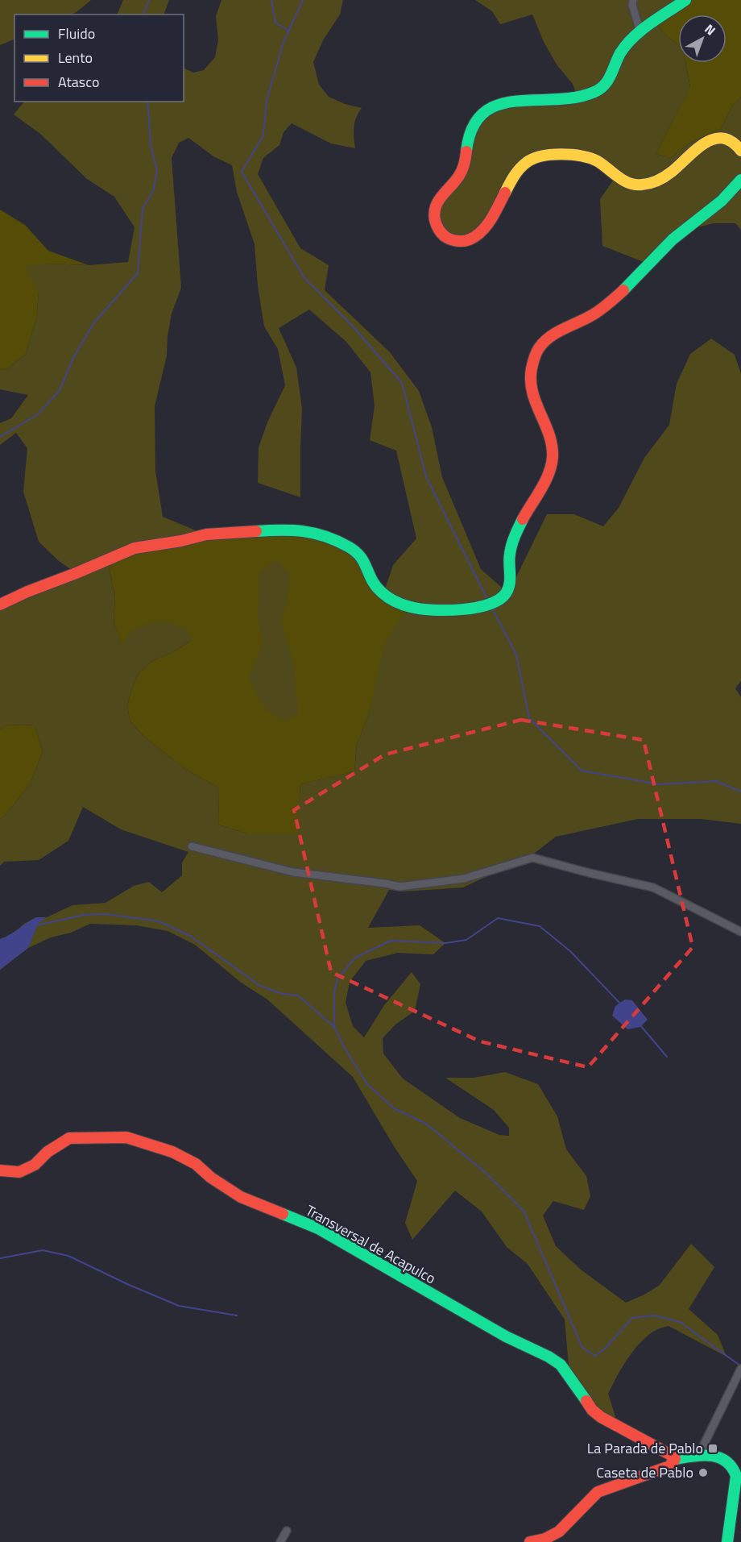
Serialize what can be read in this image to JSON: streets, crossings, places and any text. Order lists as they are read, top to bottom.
{
  "streets": {
    "street": ["Transversal de Acapulco"]
  },
  "places": {
    "transit": ["La Parada de Pablo"],
    "other": ["Caseta de Pablo"]
  },
  "legend": ["Fluido", "Lento", "Atasco"],
  "north": "top right"
}
